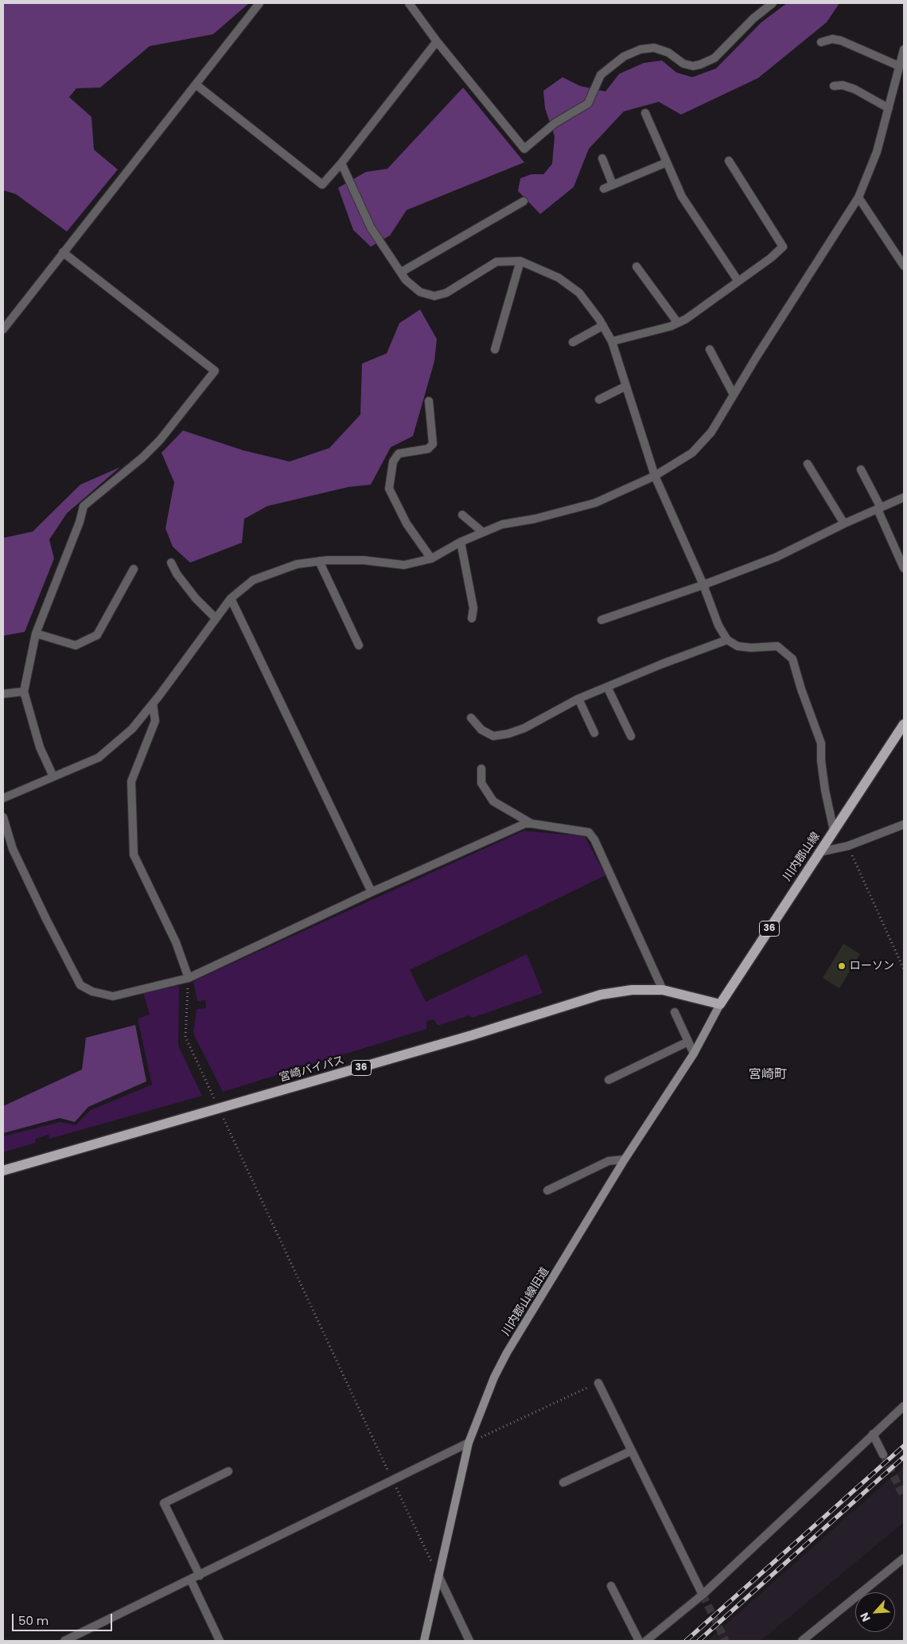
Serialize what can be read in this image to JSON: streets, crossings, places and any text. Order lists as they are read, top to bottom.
{
  "streets": {
    "main road": ["川内郡山線", "36", "宮崎バイパス"],
    "street": ["川内郡山線旧道"]
  },
  "crossings": [
    ["川内郡山線", "宮崎バイパス"],
    ["川内郡山線", "川内郡山線旧道"],
    ["宮崎バイパス", "川内郡山線旧道"]
  ],
  "districts": ["宮崎町"],
  "places": ["ローソン"],
  "scale_bar": "50 m",
  "north": "bottom left"
}
